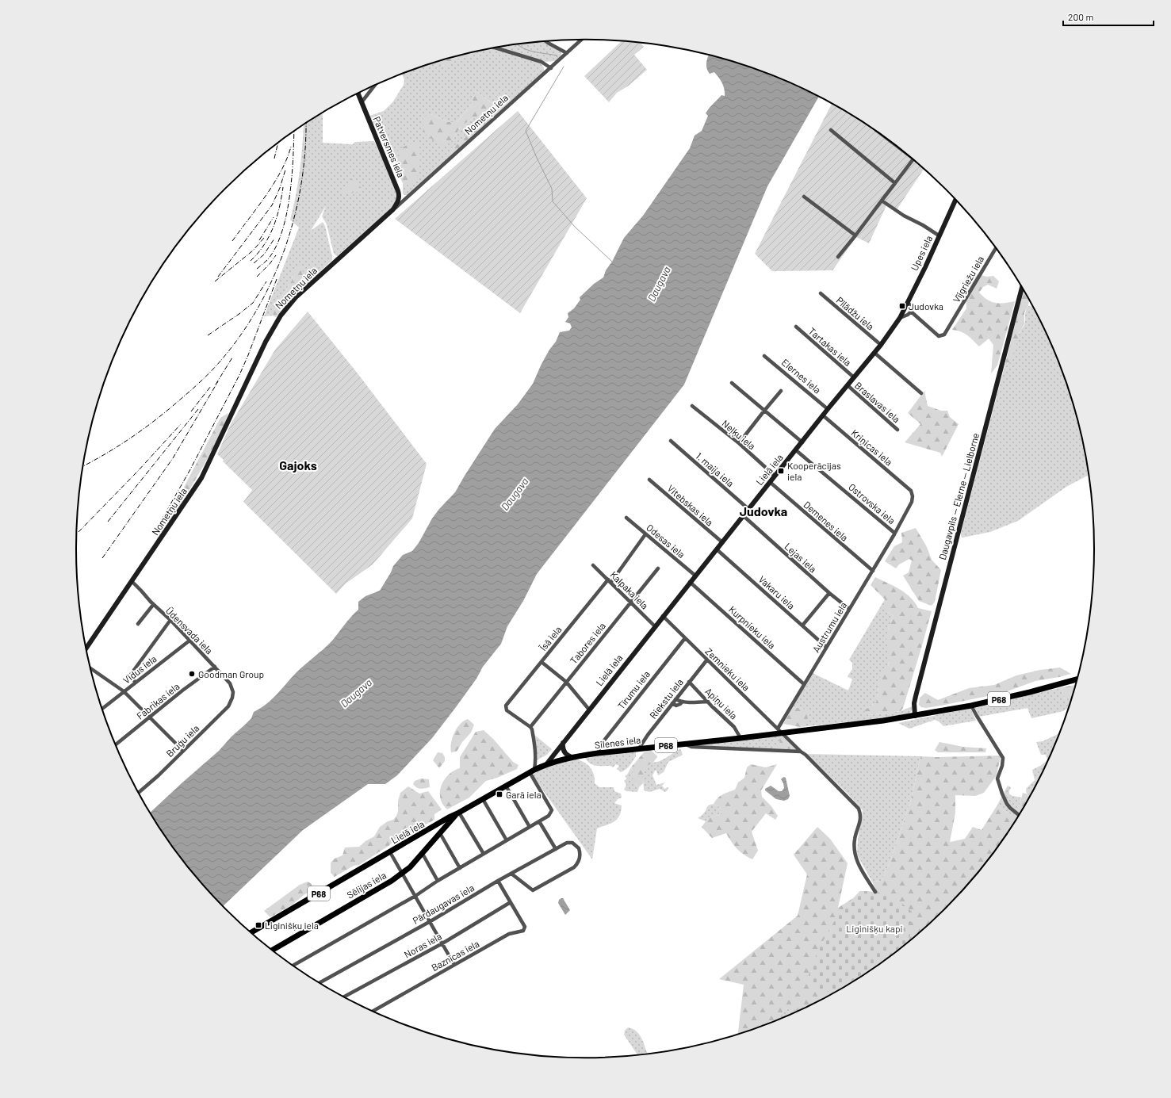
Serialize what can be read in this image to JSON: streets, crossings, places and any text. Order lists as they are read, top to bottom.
{
  "streets": {
    "main road": [
      "Lielā iela",
      "P68",
      "Silenes iela",
      "Sēlijas iela"
    ],
    "street": [
      "Nometņu iela",
      "Patversmes iela",
      "Upes iela",
      "Vījgriežu iela",
      "Pīlādžu iela",
      "Tartakas iela",
      "Elernes iela",
      "Braslavas iela",
      "Neļķu iela",
      "Kriņicas iela",
      "1. maija iela",
      "Daugavpils — Elerne — Lielborne",
      "Ostrovska iela",
      "Vitebskas iela",
      "Demenes iela",
      "Odesas iela",
      "Lejas iela",
      "Kalpaka iela",
      "Vakaru iela",
      "Kurpnieku iela",
      "Austrumu iela",
      "Ūdensvada iela",
      "Īsā iela",
      "Tabores iela",
      "Vidus iela",
      "Zemnieku iela",
      "Tīrumu iela",
      "Riekstu iela",
      "Fabrikas iela",
      "Apiņu iela",
      "Bruģu iela",
      "Pārdaugavas iela",
      "Noras iela",
      "Baznīcas iela"
    ]
  },
  "crossings": [
    ["Nometņu iela", "Patversmes iela"],
    ["Nometņu iela", "Ūdensvada iela"],
    ["Upes iela", "Lielā iela"],
    ["Pīlādžu iela", "Lielā iela"],
    ["Tartakas iela", "Lielā iela"],
    ["Elernes iela", "Lielā iela"],
    ["Braslavas iela", "Lielā iela"],
    ["Neļķu iela", "Lielā iela"],
    ["Kriņicas iela", "Lielā iela"],
    ["Kriņicas iela", "Austrumu iela"],
    ["1. maija iela", "Lielā iela"],
    ["Lielā iela", "Ostrovska iela"],
    ["Lielā iela", "Vitebskas iela"],
    ["Lielā iela", "Demenes iela"],
    ["Lielā iela", "Odesas iela"],
    ["Lielā iela", "Lejas iela"],
    ["Lielā iela", "Kalpaka iela"],
    ["Lielā iela", "Vakaru iela"],
    ["Lielā iela", "Kurpnieku iela"],
    ["Lielā iela", "Zemnieku iela"],
    ["Lielā iela", "Silenes iela"],
    ["Lielā iela", "Sēlijas iela"],
    ["Daugavpils — Elerne — Lielborne", "P68"],
    ["Ostrovska iela", "Austrumu iela"],
    ["Demenes iela", "Austrumu iela"],
    ["Odesas iela", "Īsā iela"],
    ["Lejas iela", "Austrumu iela"],
    ["Kalpaka iela", "Īsā iela"],
    ["Kalpaka iela", "Tabores iela"],
    ["Vakaru iela", "Austrumu iela"],
    ["Kurpnieku iela", "Austrumu iela"],
    ["Austrumu iela", "Zemnieku iela"],
    ["Austrumu iela", "P68"],
    ["Austrumu iela", "Silenes iela"],
    ["Ūdensvada iela", "Vidus iela"],
    ["Ūdensvada iela", "Fabrikas iela"],
    ["Ūdensvada iela", "Bruģu iela"],
    ["Īsā iela", "Tabores iela"],
    ["Zemnieku iela", "Tīrumu iela"],
    ["Zemnieku iela", "Riekstu iela"],
    ["Zemnieku iela", "P68"],
    ["Zemnieku iela", "Silenes iela"],
    ["Tīrumu iela", "Silenes iela"],
    ["Riekstu iela", "Apiņu iela"],
    ["Riekstu iela", "Silenes iela"],
    ["P68", "Silenes iela"],
    ["Apiņu iela", "Silenes iela"],
    ["Noras iela", "Baznīcas iela"]
  ],
  "districts": ["Gajoks", "Judovka"],
  "water": ["Daugava"],
  "parks": ["Liginišķu kapi"],
  "places": {
    "transit": [
      "Judovka",
      "Kooperācijas iela",
      "Garā iela",
      "Liginišķu iela"
    ],
    "other": ["Goodman Group"]
  },
  "scale_bar": "200 m"
}
